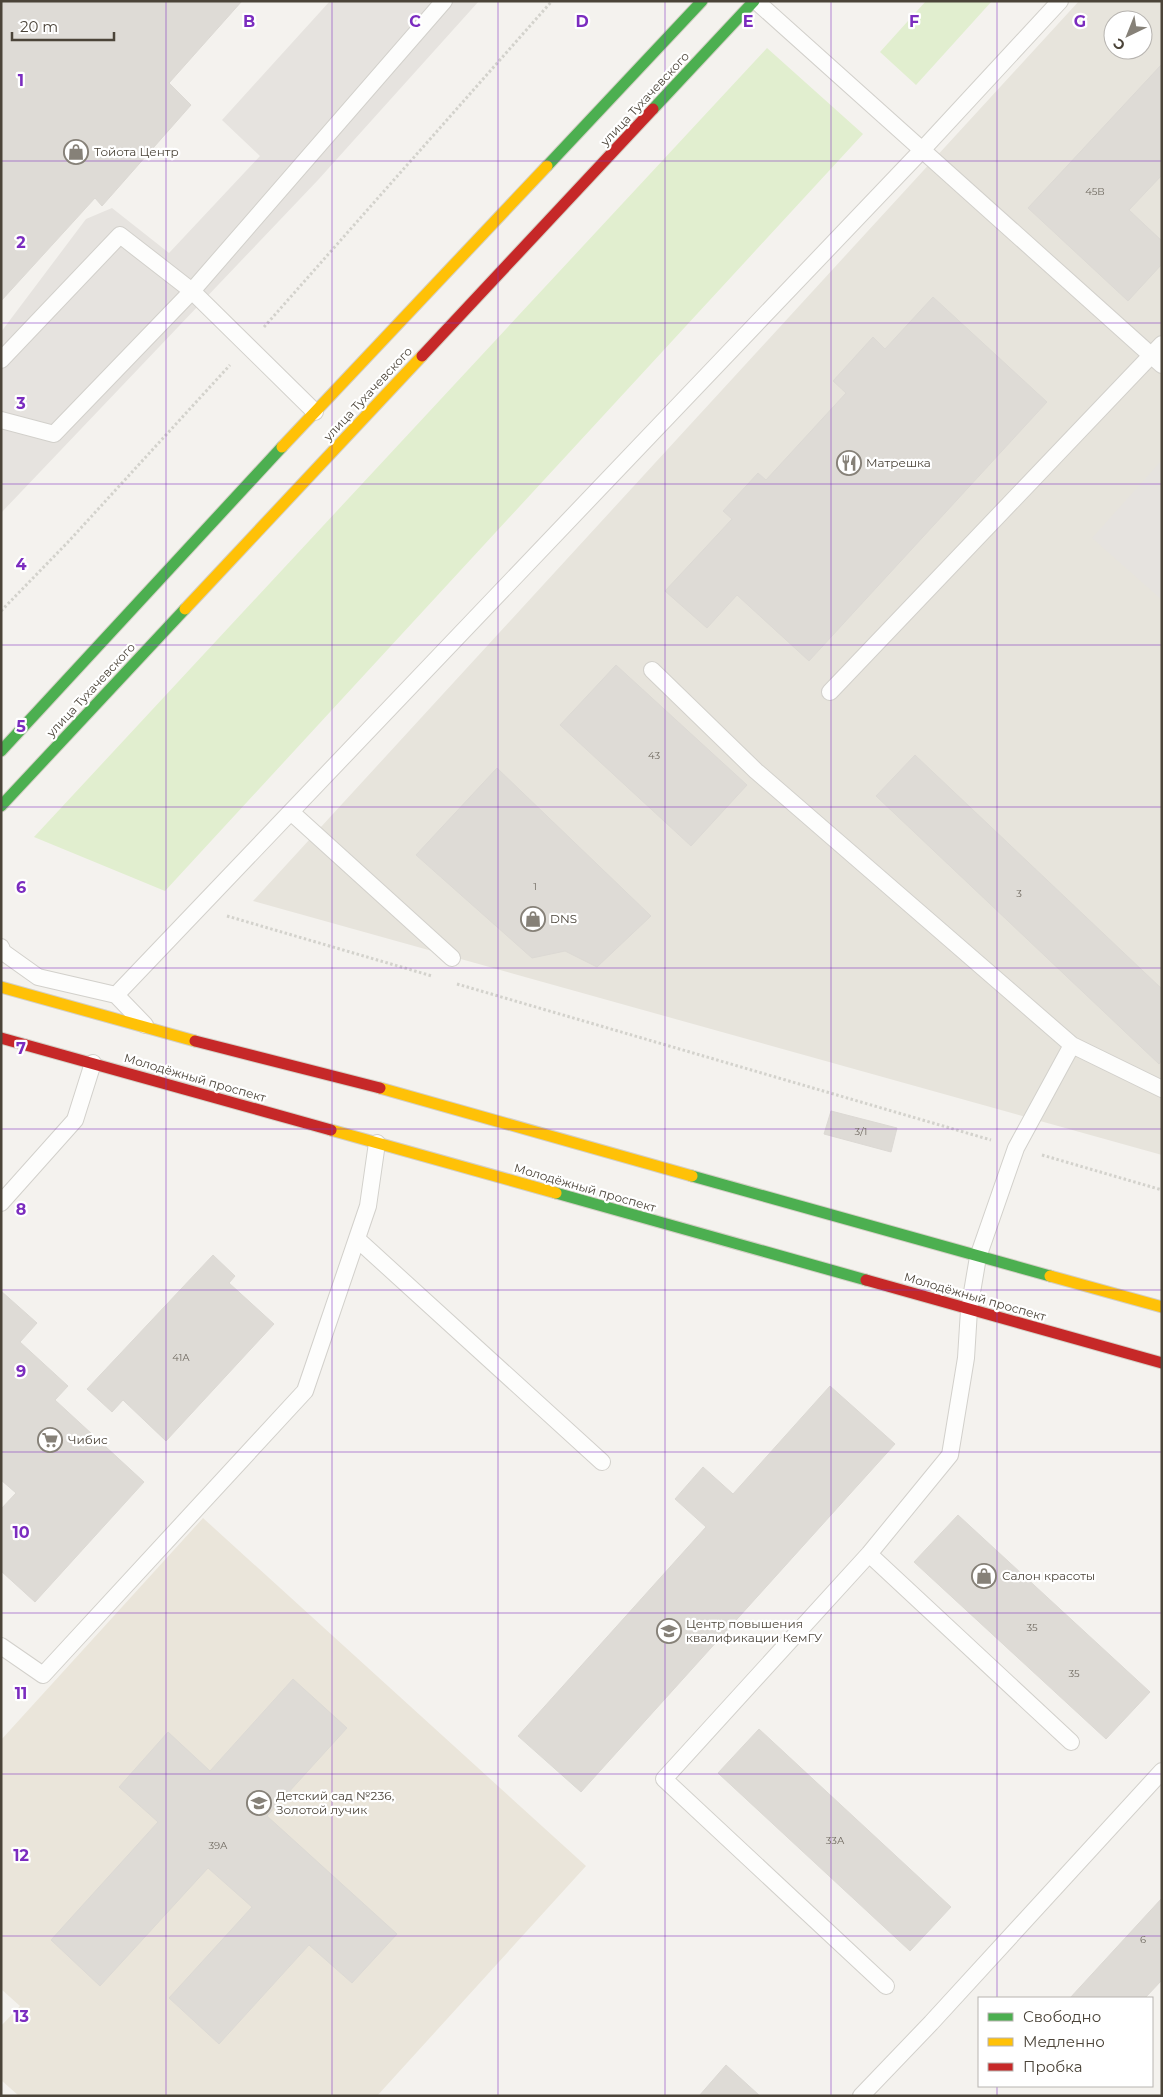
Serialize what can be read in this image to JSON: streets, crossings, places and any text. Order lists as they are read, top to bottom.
{
  "streets": {
    "main road": ["улица Тухачевского", "Молодёжный проспект"]
  },
  "places": {
    "shop": ["Тойота Центр", "DNS", "Салон красоты"],
    "restaurant": ["Матрешка"],
    "supermarket": ["Чибис"],
    "school or university": ["Центр повышения квалификации КемГУ", "Детский сад №236, Золотой лучик"]
  },
  "house_numbers": [
    "45В",
    "43",
    "1",
    "3",
    "3/1",
    "41А",
    "35",
    "35",
    "33А",
    "39А",
    "6"
  ],
  "legend": ["Свободно", "Медленно", "Пробка"],
  "scale_bar": "20 m",
  "north": "bottom left",
  "grid": {
    "columns": [
      "B",
      "C",
      "D",
      "E",
      "F",
      "G"
    ],
    "rows": [
      "1",
      "2",
      "3",
      "4",
      "5",
      "6",
      "7",
      "8",
      "9",
      "10",
      "11",
      "12",
      "13"
    ]
  }
}
